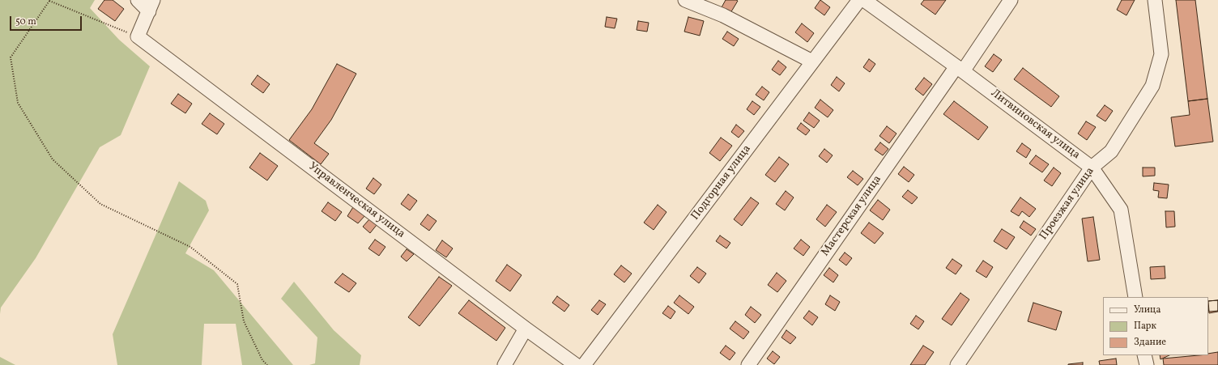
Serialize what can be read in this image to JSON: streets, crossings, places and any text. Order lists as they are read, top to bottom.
{
  "streets": {
    "street": [
      "Литвиновская улица",
      "Подгорная улица",
      "Управленческая улица",
      "Проезжая улица",
      "Мастерская улица"
    ]
  },
  "crossings": [
    ["Литвиновская улица", "Проезжая улица"],
    ["Литвиновская улица", "Мастерская улица"]
  ],
  "legend": ["Улица", "Парк", "Здание"],
  "scale_bar": "50 m"
}
